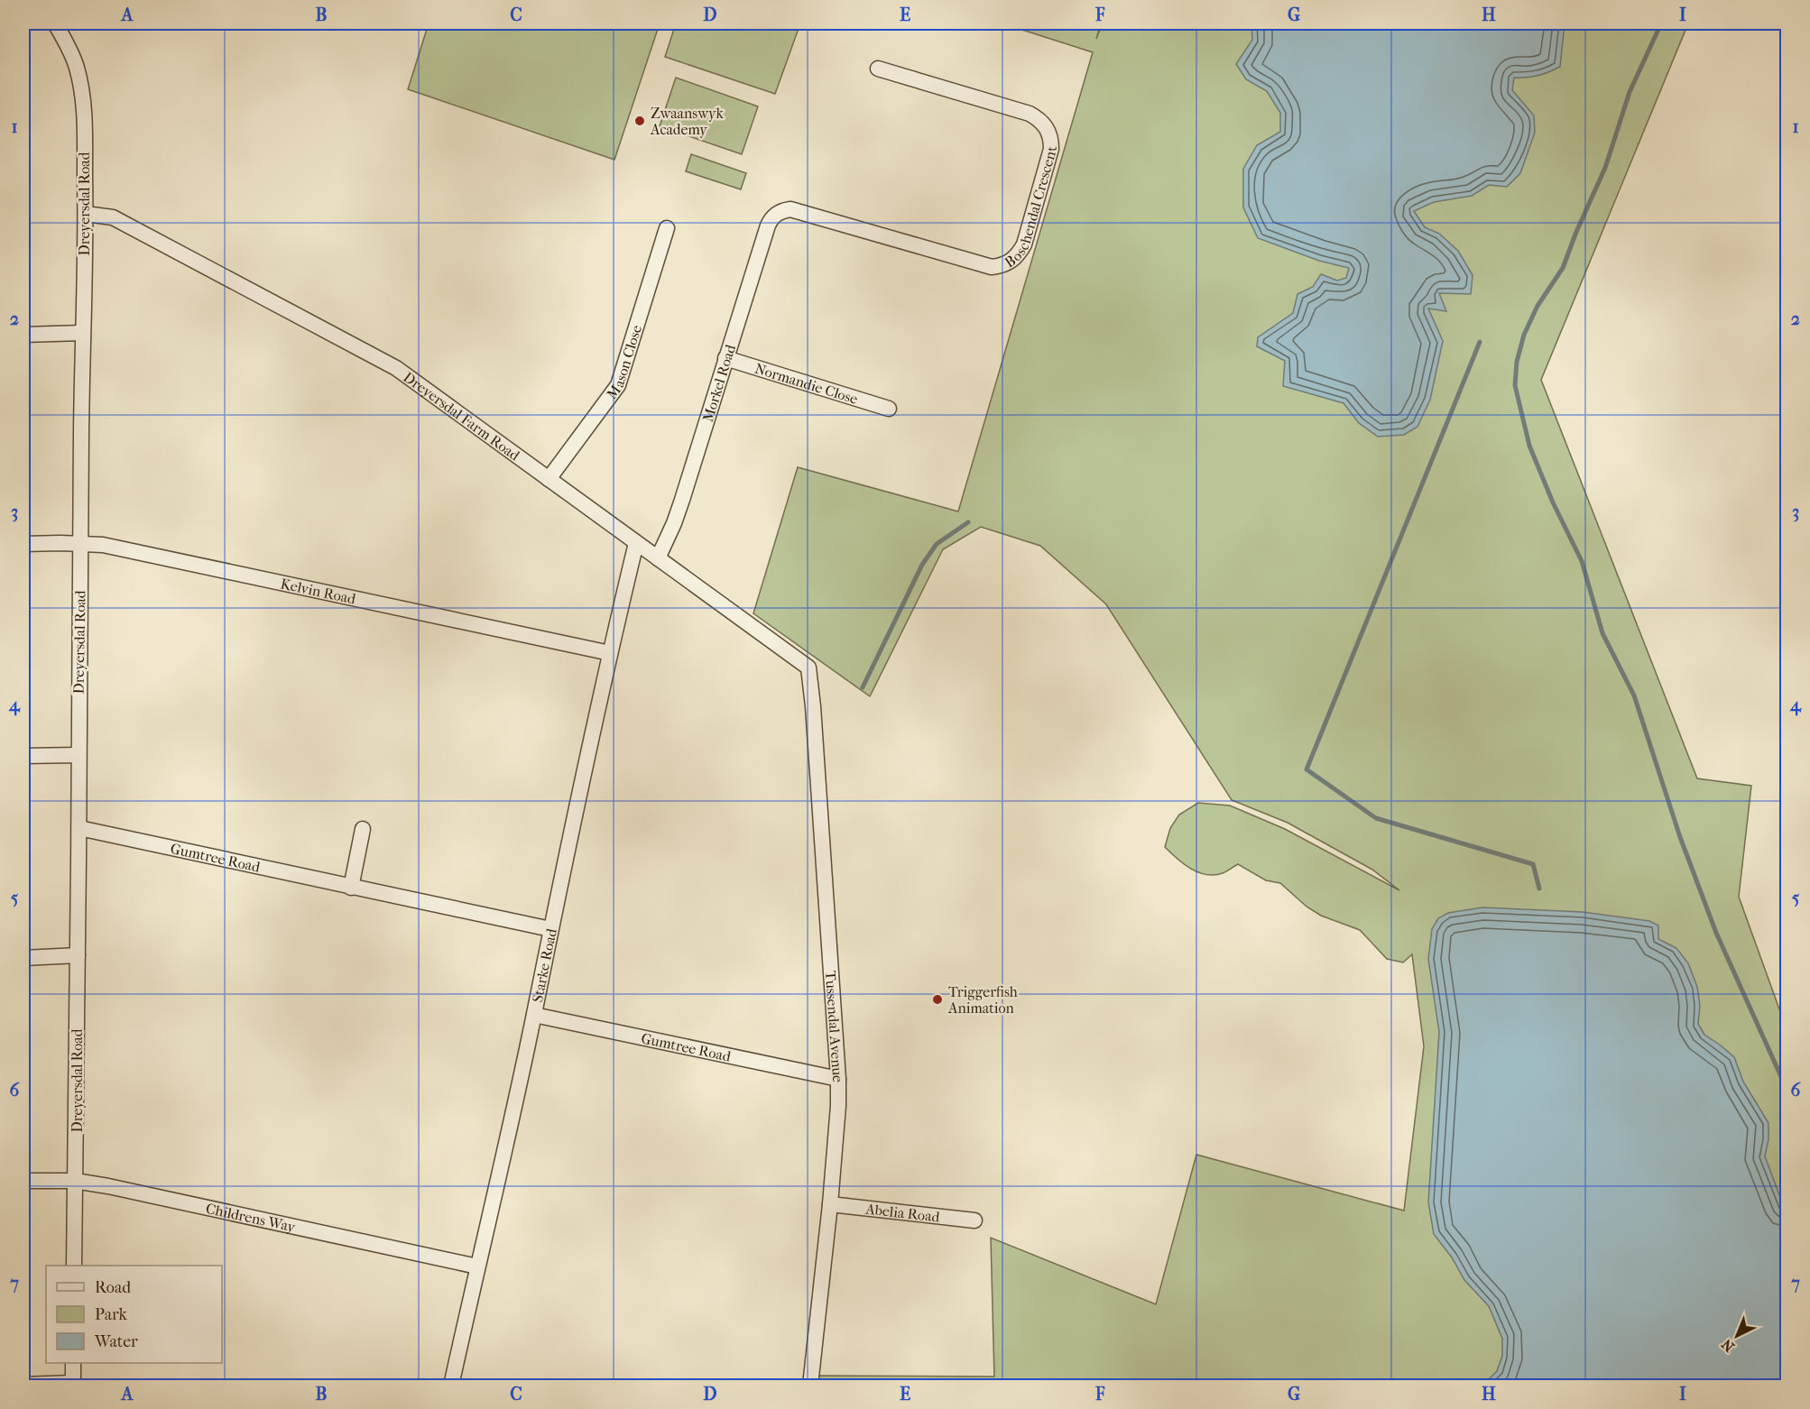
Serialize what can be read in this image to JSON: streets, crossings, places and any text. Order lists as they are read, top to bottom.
{
  "streets": {
    "street": [
      "Boschendal Crescent",
      "Dreyersdal Road",
      "Mason Close",
      "Morkel Road",
      "Normandie Close",
      "Dreyersdal Farm Road",
      "Kelvin Road",
      "Gumtree Road",
      "Starke Road",
      "Tussendal Avenue",
      "Abelia Road",
      "Childrens Way"
    ]
  },
  "crossings": [
    ["Boschendal Crescent", "Morkel Road"],
    ["Dreyersdal Road", "Dreyersdal Farm Road"],
    ["Dreyersdal Road", "Kelvin Road"],
    ["Dreyersdal Road", "Gumtree Road"],
    ["Dreyersdal Road", "Childrens Way"],
    ["Mason Close", "Dreyersdal Farm Road"],
    ["Morkel Road", "Normandie Close"],
    ["Morkel Road", "Dreyersdal Farm Road"],
    ["Dreyersdal Farm Road", "Starke Road"],
    ["Dreyersdal Farm Road", "Tussendal Avenue"],
    ["Kelvin Road", "Starke Road"],
    ["Gumtree Road", "Starke Road"],
    ["Gumtree Road", "Tussendal Avenue"],
    ["Starke Road", "Childrens Way"],
    ["Tussendal Avenue", "Abelia Road"]
  ],
  "places": ["Zwaanswyk Academy", "Triggerfish Animation"],
  "legend": ["Road", "Park", "Water"],
  "north": "bottom left",
  "grid": {
    "columns": [
      "A",
      "B",
      "C",
      "D",
      "E",
      "F",
      "G",
      "H",
      "I"
    ],
    "rows": [
      "1",
      "2",
      "3",
      "4",
      "5",
      "6",
      "7"
    ]
  }
}
